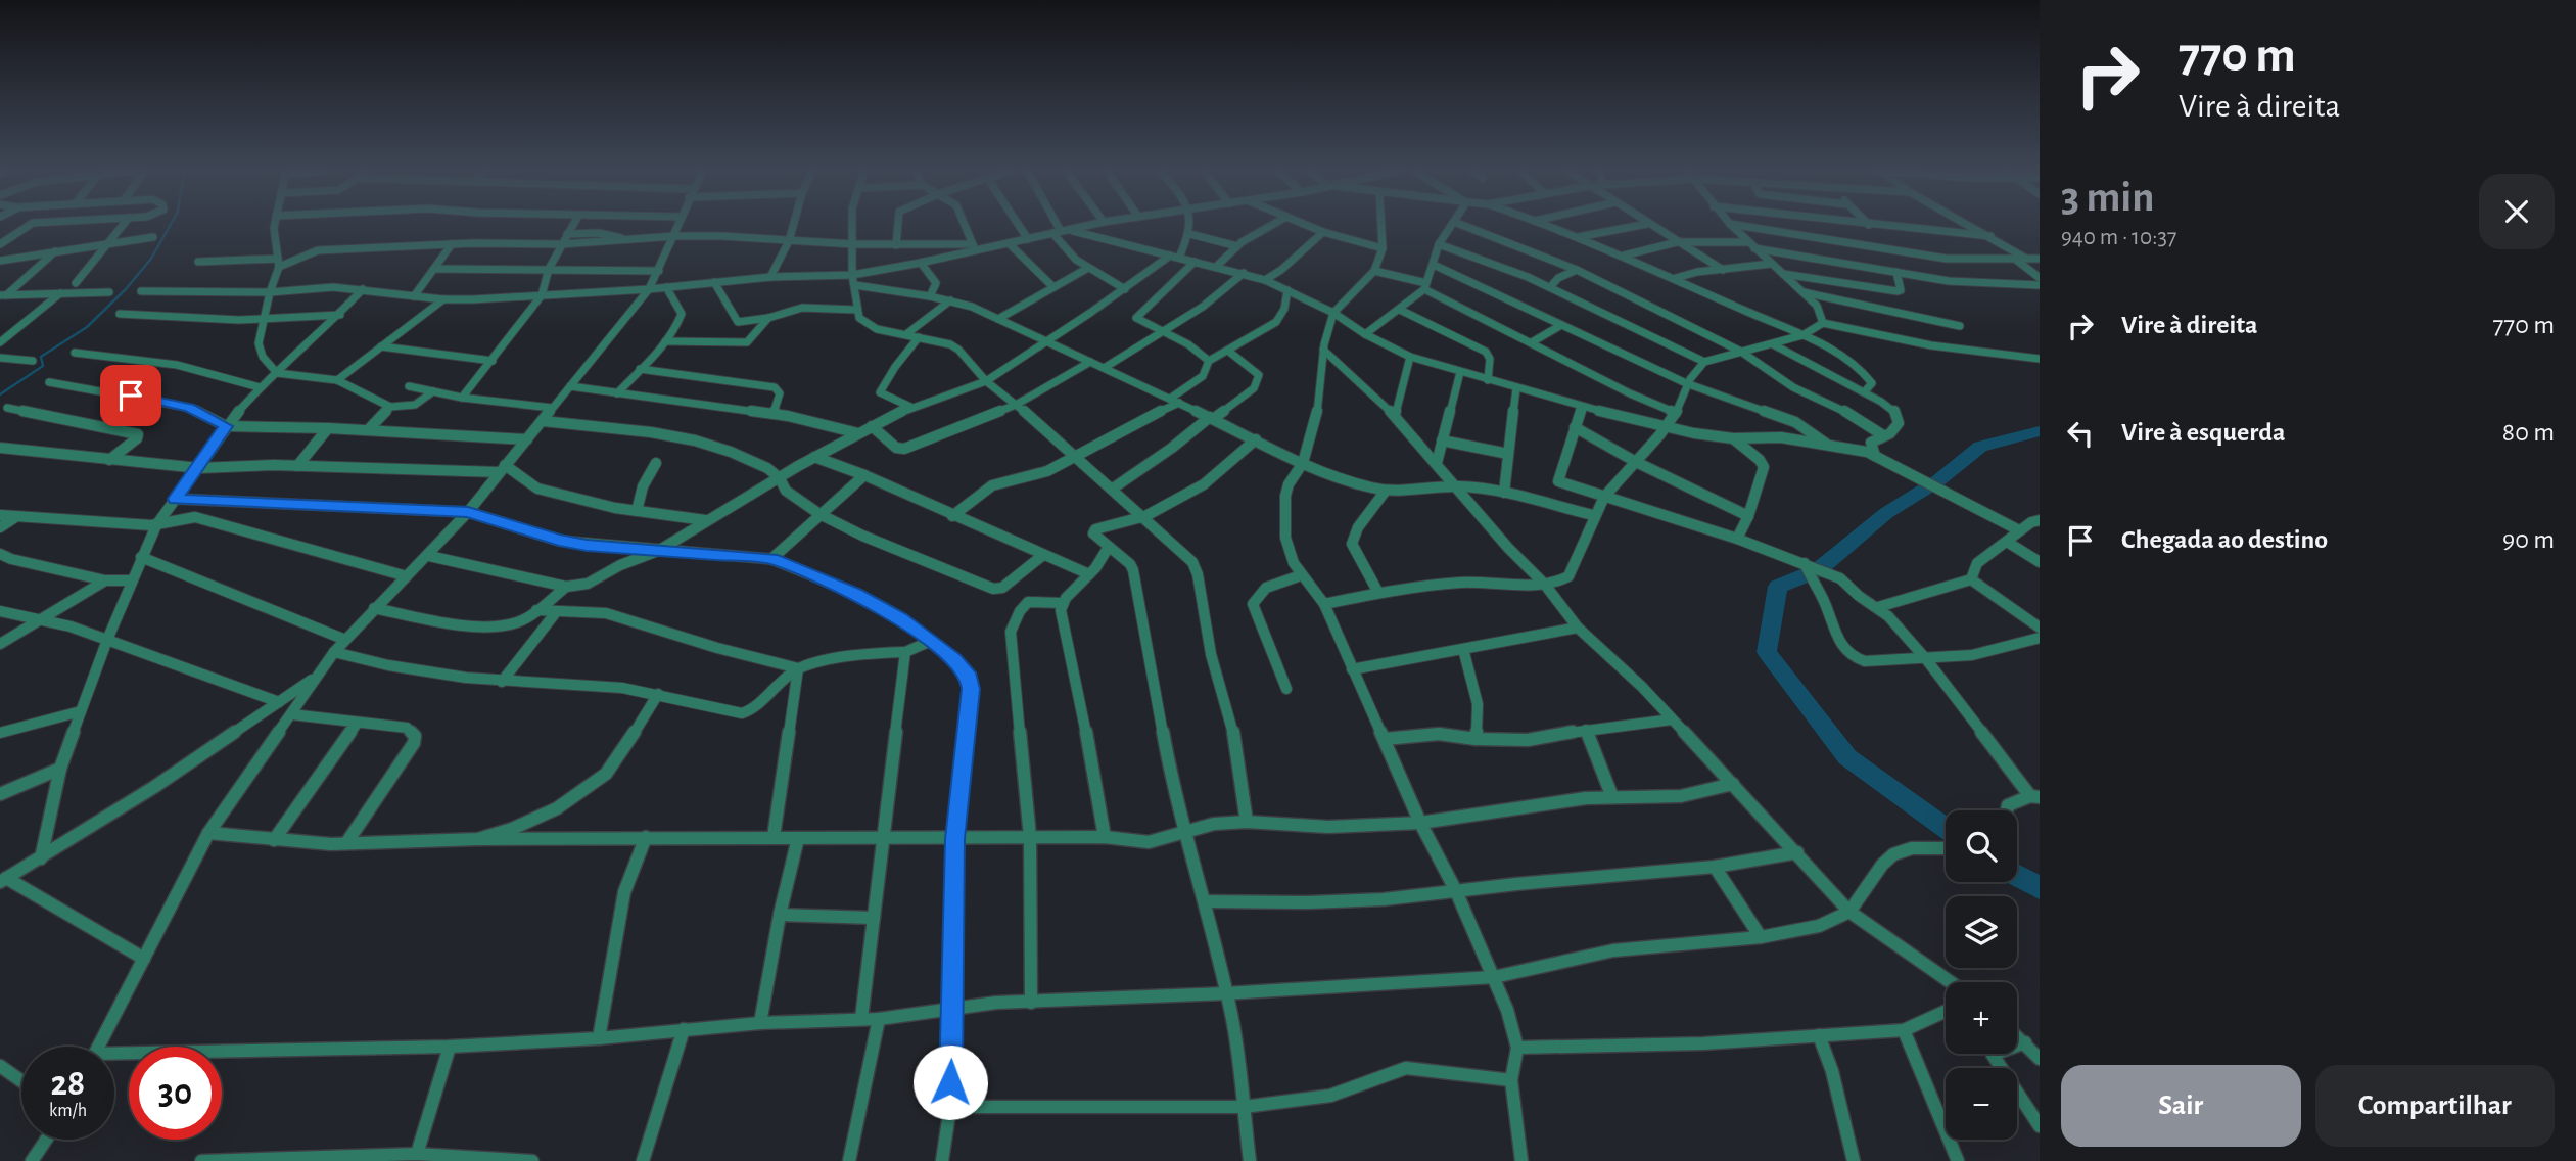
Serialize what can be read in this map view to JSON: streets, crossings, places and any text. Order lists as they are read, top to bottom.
{
  "page": {
    "turn": ["770 m", "Vire à direita"],
    "heading": ["3 min", "940 m · 10:37"],
    "list": [
      {
        "name": "Vire à direita",
        "value": "770 m"
      },
      {
        "name": "Vire à esquerda",
        "value": "80 m"
      },
      {
        "name": "Chegada ao destino",
        "value": "90 m"
      }
    ],
    "map_buttons": ["+", "−"],
    "speed": "28 km/h",
    "limit": "30",
    "buttons": ["Sair", "Compartilhar"]
  }
}
